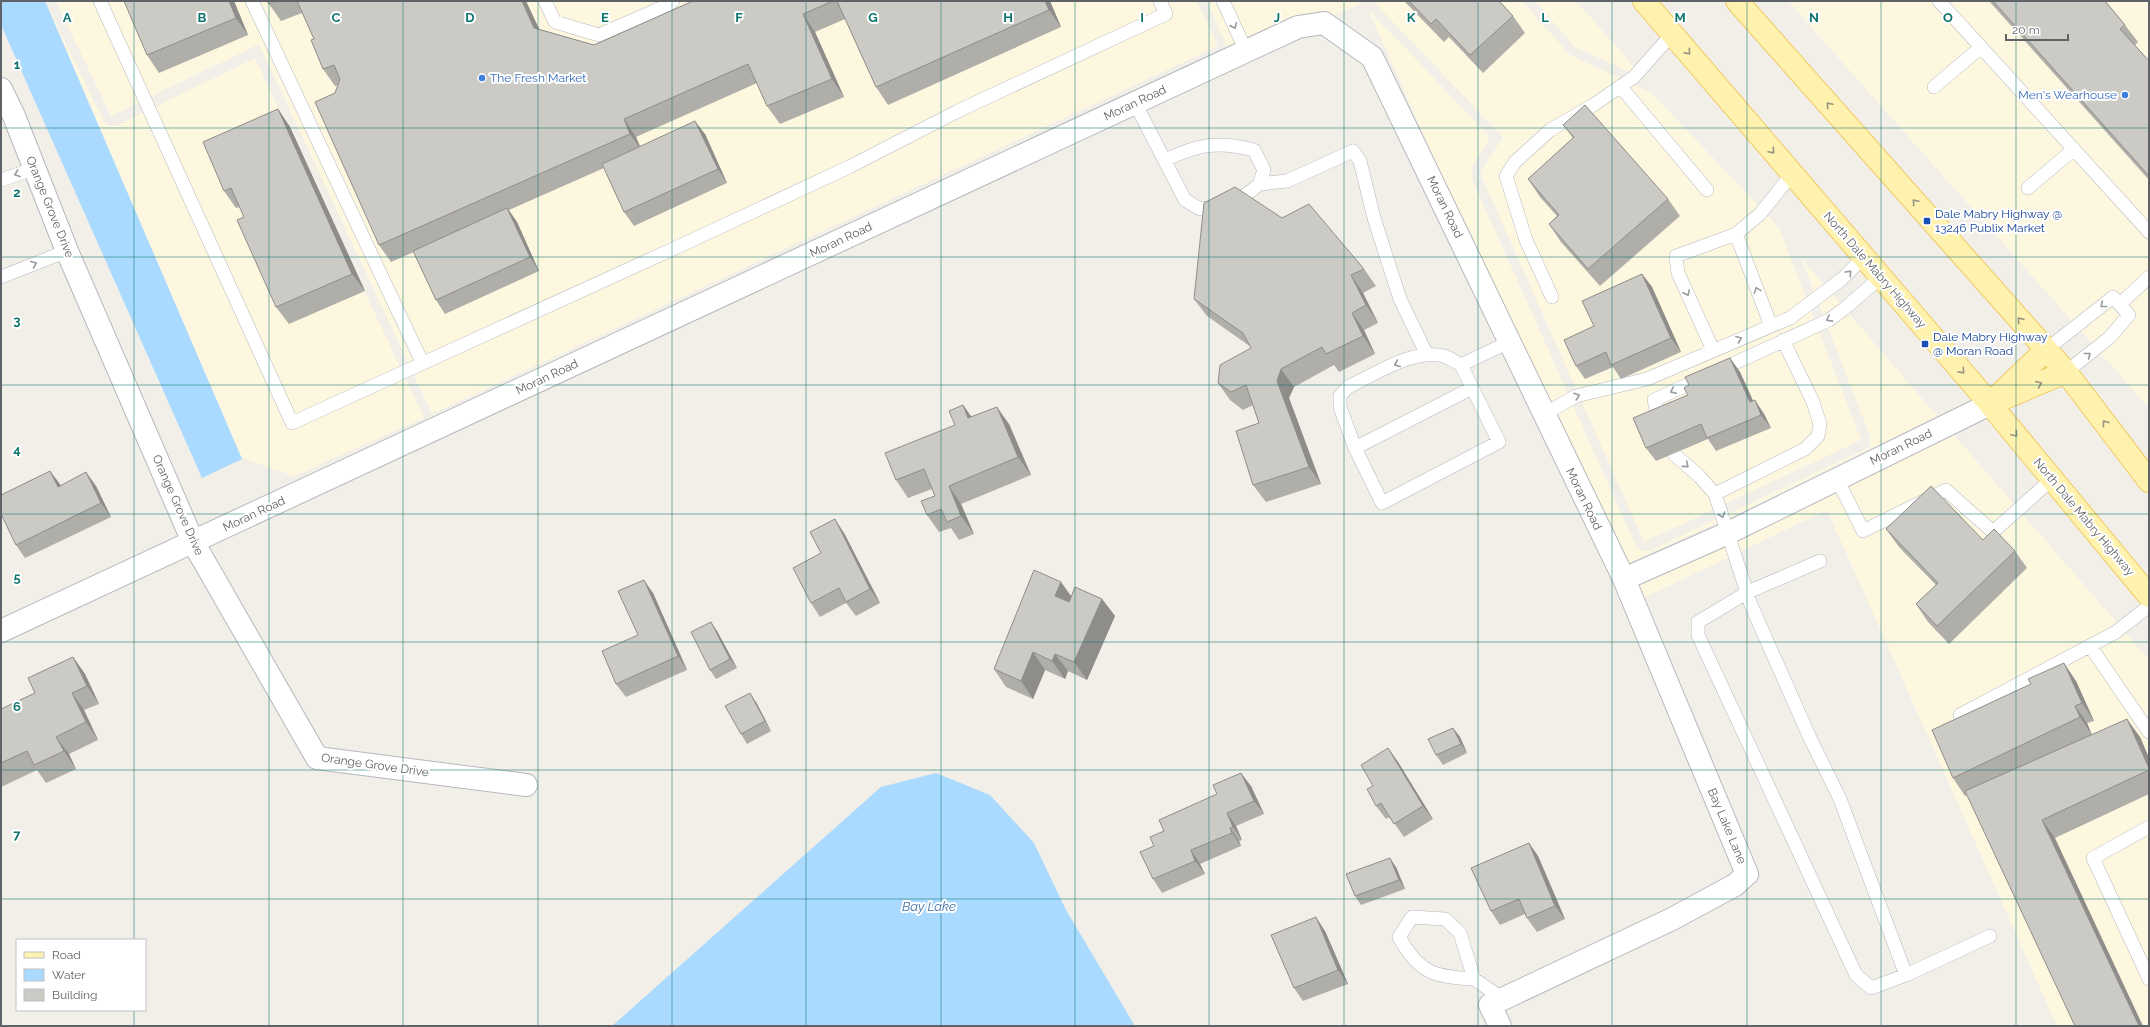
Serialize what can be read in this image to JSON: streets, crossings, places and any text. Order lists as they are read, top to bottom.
{
  "streets": {
    "main road": ["North Dale Mabry Highway"],
    "street": ["Moran Road", "Orange Grove Drive", "Bay Lake Lane"]
  },
  "crossings": [
    ["Moran Road", "Orange Grove Drive"],
    ["Moran Road", "North Dale Mabry Highway"],
    ["Moran Road", "Bay Lake Lane"]
  ],
  "water": ["Bay Lake"],
  "places": {
    "other": ["The Fresh Market", "Men's Wearhouse"],
    "transit": ["Dale Mabry Highway @ 13246 Publix Market", "Dale Mabry Highway @ Moran Road"]
  },
  "legend": ["Road", "Water", "Building"],
  "scale_bar": "20 m",
  "grid": {
    "columns": [
      "A",
      "B",
      "C",
      "D",
      "E",
      "F",
      "G",
      "H",
      "I",
      "J",
      "K",
      "L",
      "M",
      "N",
      "O"
    ],
    "rows": [
      "1",
      "2",
      "3",
      "4",
      "5",
      "6",
      "7"
    ]
  }
}
